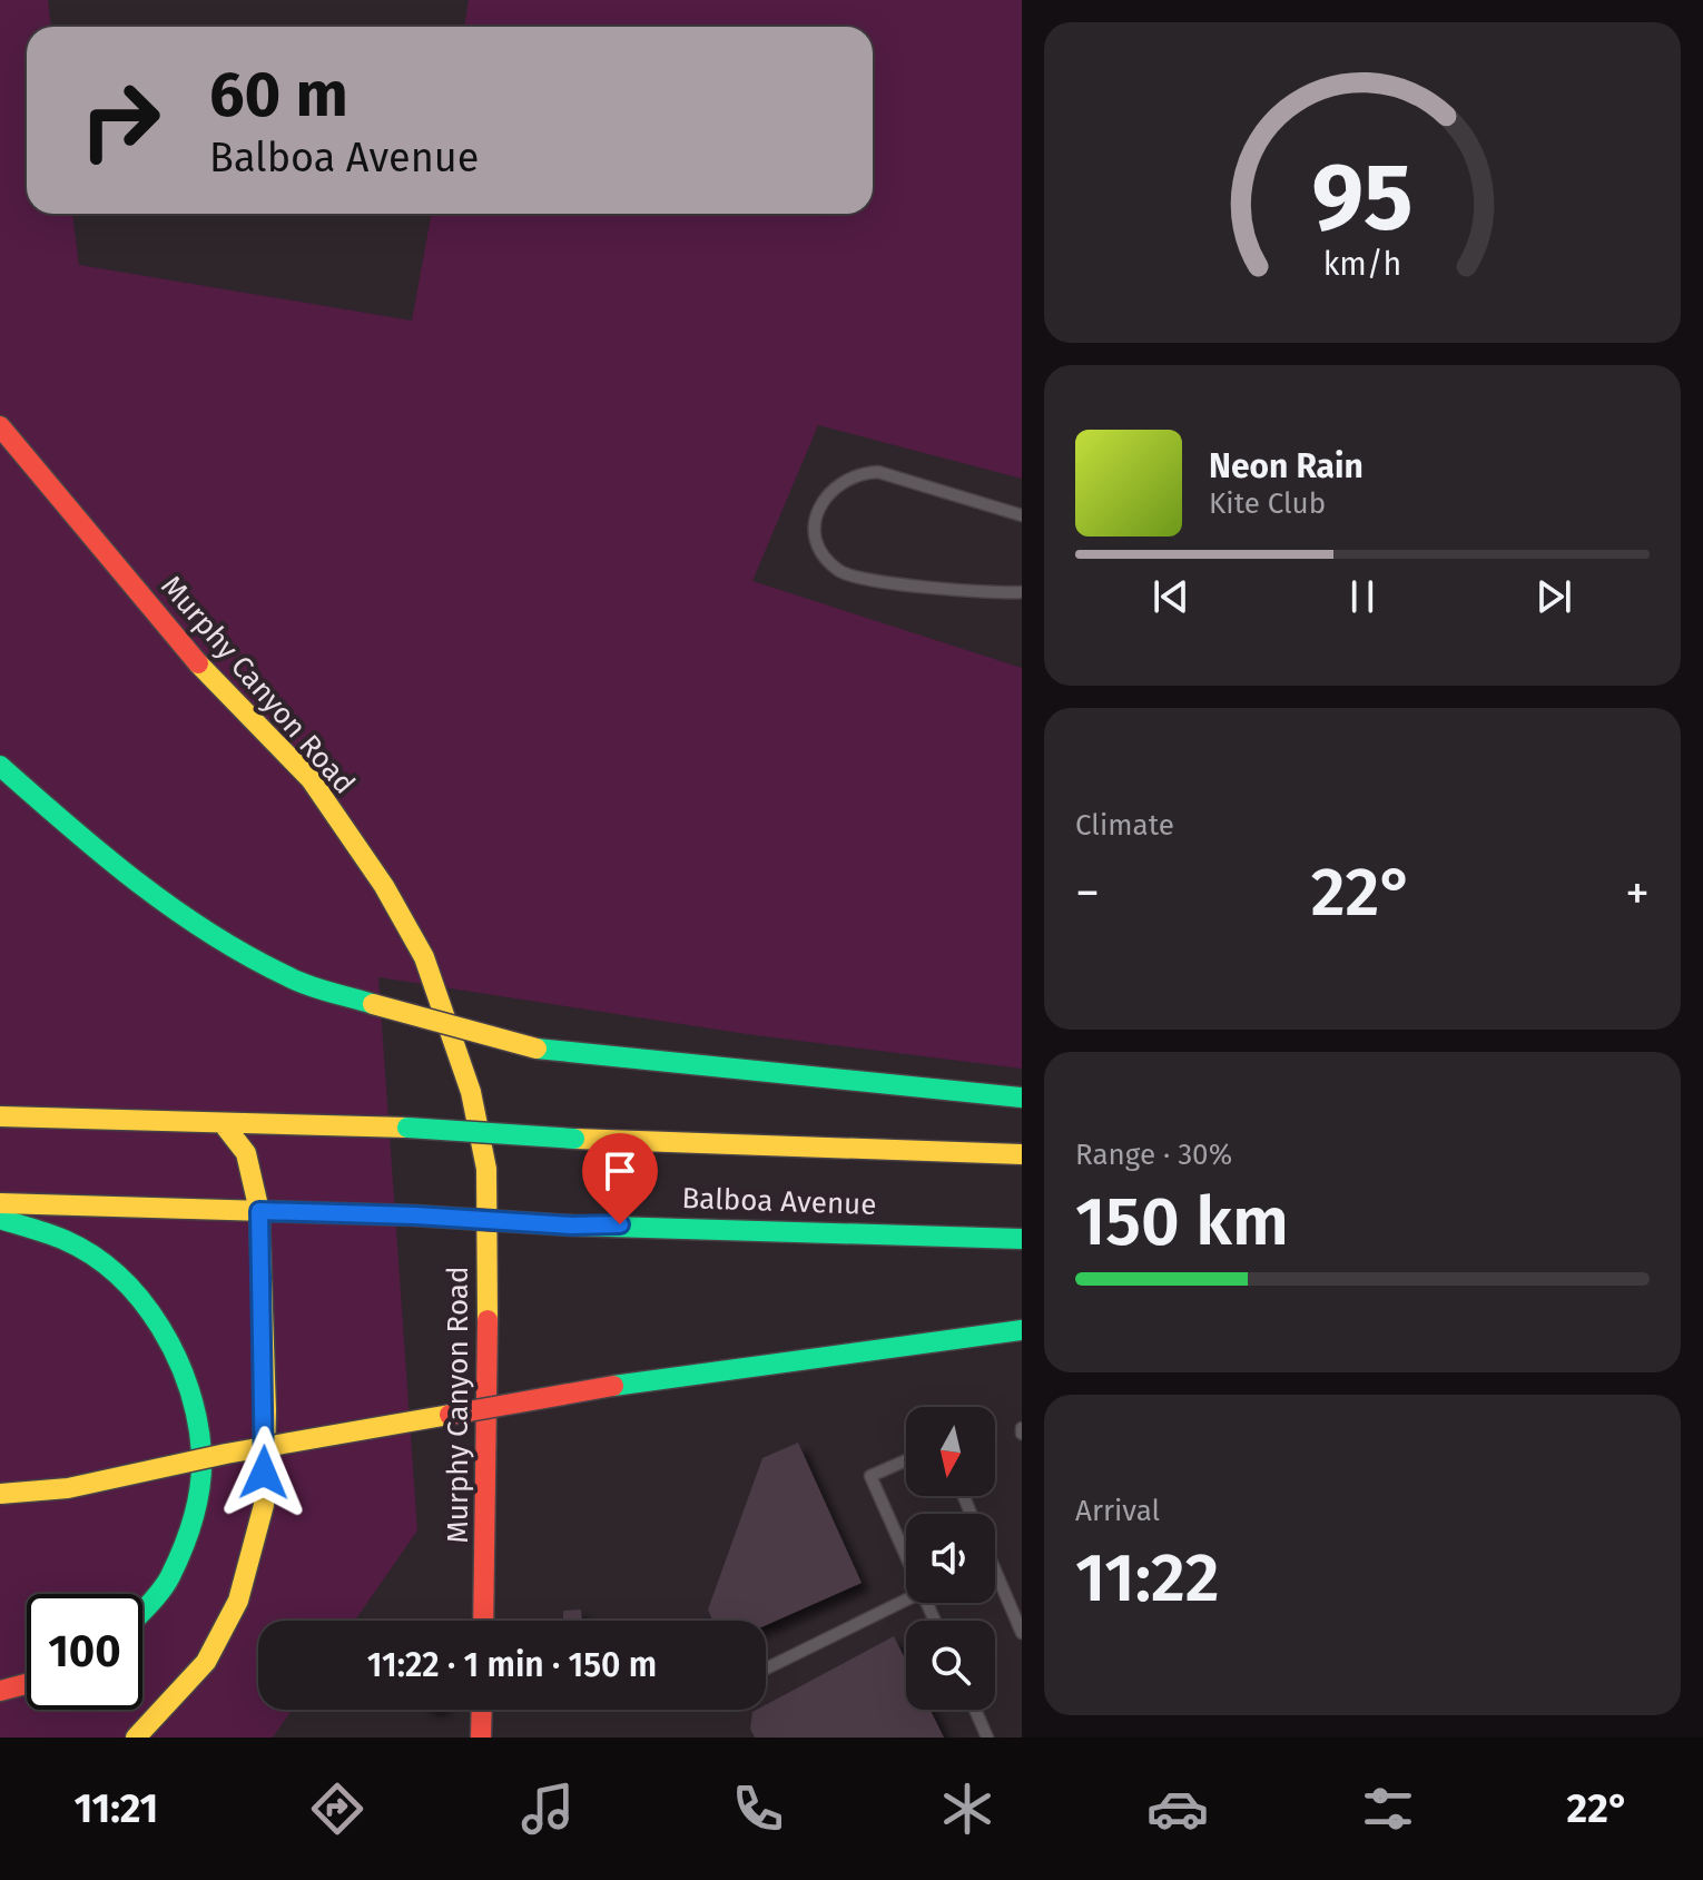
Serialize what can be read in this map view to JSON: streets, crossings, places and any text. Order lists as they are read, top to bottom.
{
  "streets": {
    "main road": ["Murphy Canyon Road", "Balboa Avenue"]
  },
  "north": "bottom",
  "page": {
    "turn": ["60 m", "Balboa Avenue"],
    "song": ["Neon Rain", "Kite Club"],
    "tile": [
      "Climate",
      ["Range · 30%", "150 km"],
      ["Arrival", "11:22"]
    ],
    "heat": ["−", "22°", "+"],
    "limit": "100",
    "trip": "11:22 · 1 min · 150 m",
    "tabs": ["11:21", "22°"],
    "gauge": ["95", "km/h"]
  }
}
